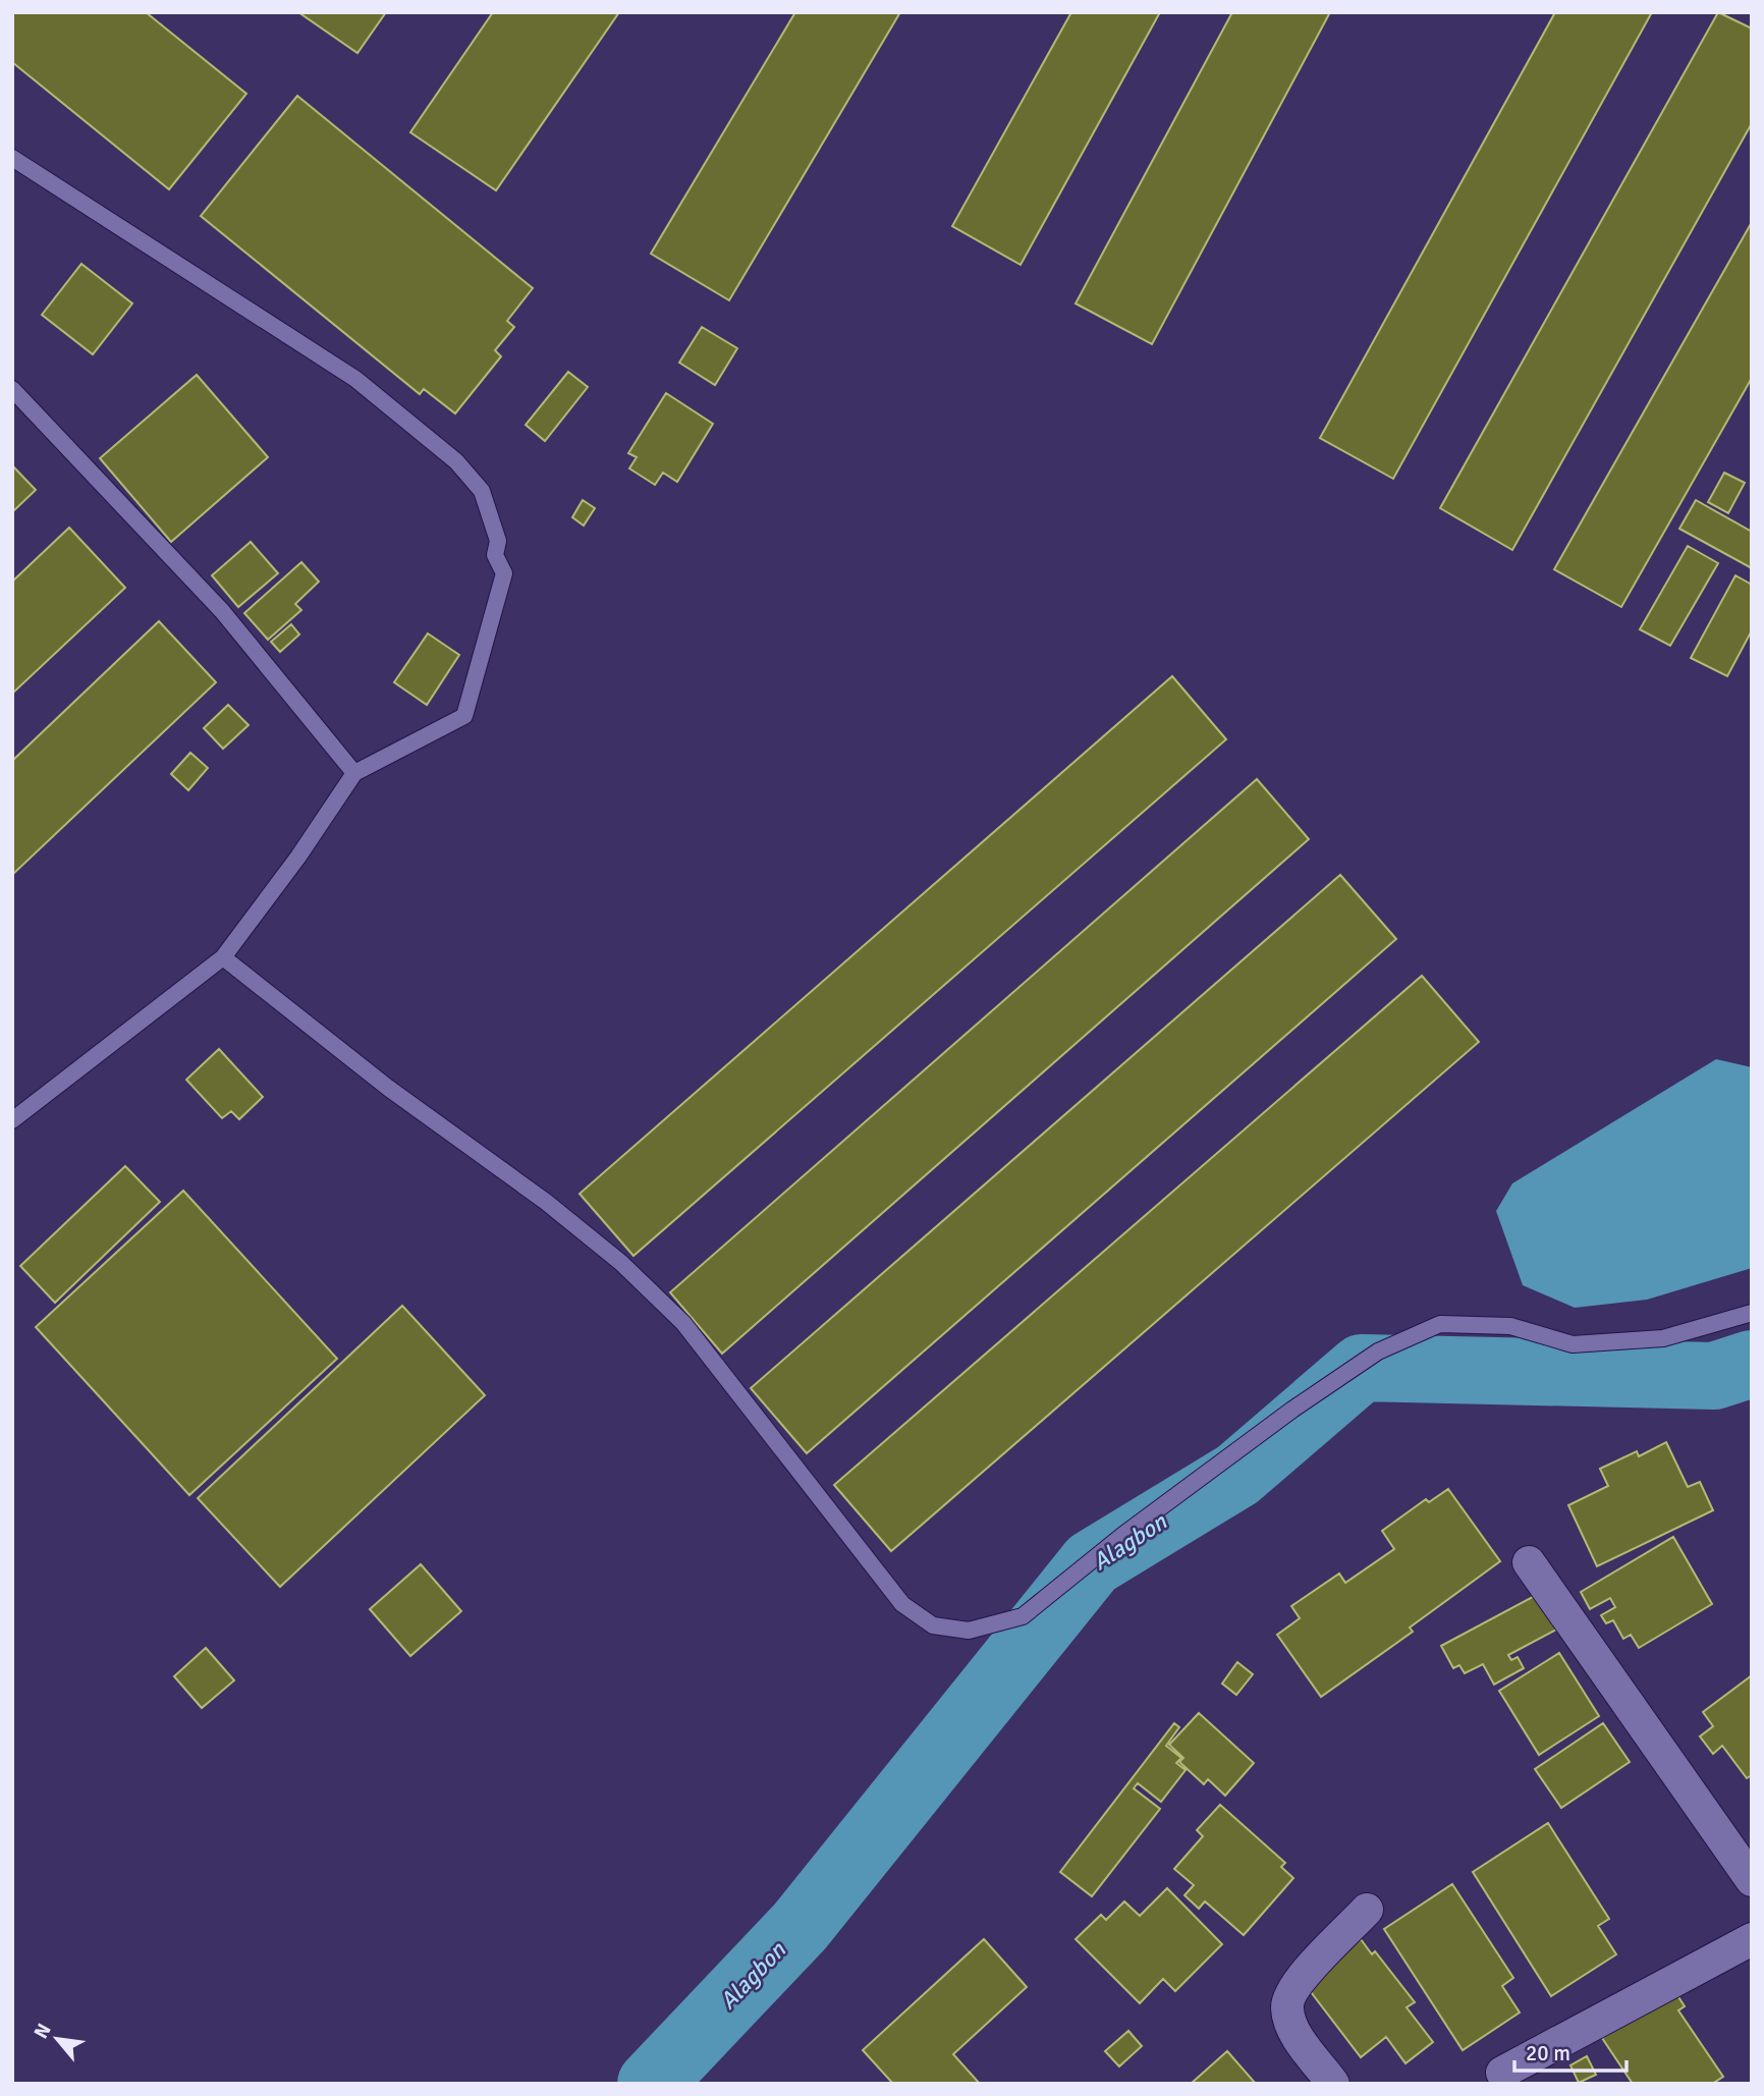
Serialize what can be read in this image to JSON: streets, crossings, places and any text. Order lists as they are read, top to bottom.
{
  "water": ["Alagbon"],
  "scale_bar": "20 m",
  "north": "top left"
}
